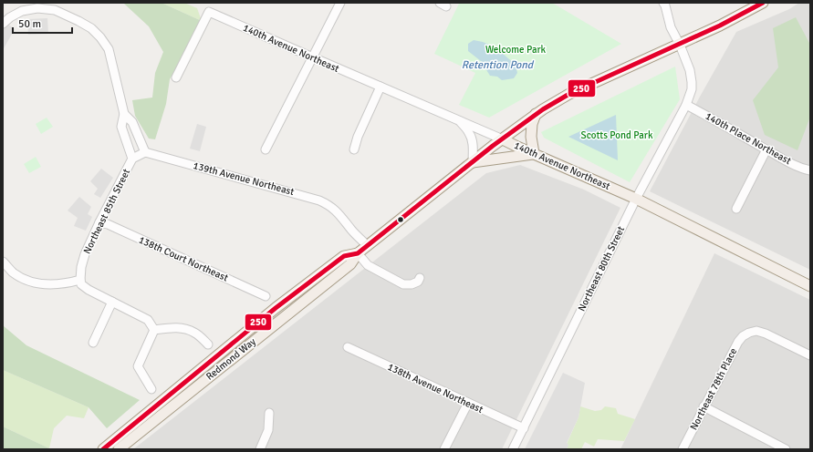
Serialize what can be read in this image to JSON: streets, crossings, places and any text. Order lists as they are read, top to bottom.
{
  "streets": {
    "main road": ["140th Avenue Northeast", "Redmond Way"],
    "street": [
      "140th Place Northeast",
      "139th Avenue Northeast",
      "Northeast 85th Street",
      "138th Court Northeast",
      "Northeast 80th Street",
      "138th Avenue Northeast",
      "Northeast 78th Place"
    ]
  },
  "crossings": [
    ["140th Avenue Northeast", "Northeast 80th Street"],
    ["140th Avenue Northeast", "Redmond Way"],
    ["140th Place Northeast", "Northeast 80th Street"],
    ["139th Avenue Northeast", "Northeast 85th Street"],
    ["139th Avenue Northeast", "Redmond Way"],
    ["Northeast 85th Street", "138th Court Northeast"],
    ["Northeast 80th Street", "Redmond Way"],
    ["Northeast 80th Street", "138th Avenue Northeast"]
  ],
  "water": ["Retention Pond"],
  "parks": ["Welcome Park", "Scotts Pond Park"],
  "lines": ["transit line 250"],
  "scale_bar": "50 m"
}
